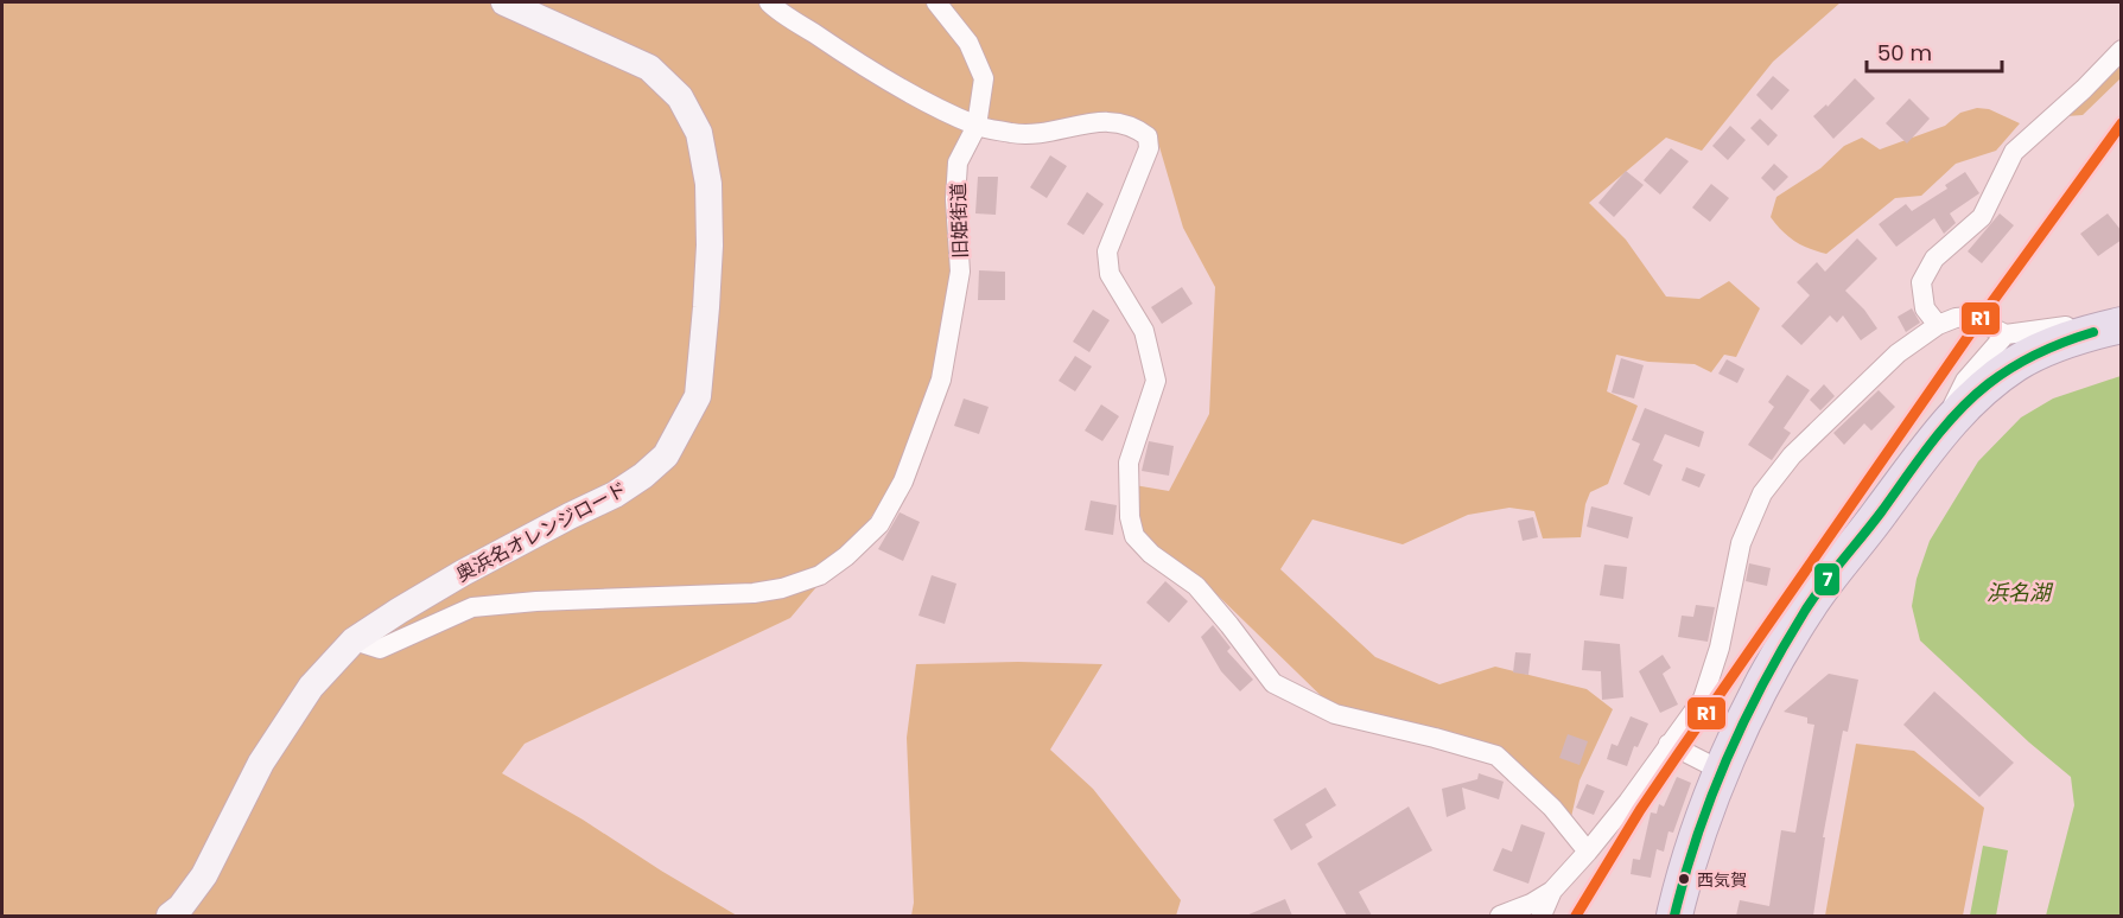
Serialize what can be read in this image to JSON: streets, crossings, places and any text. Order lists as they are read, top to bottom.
{
  "streets": {
    "street": ["旧姫街道", "奥浜名オレンジロード"]
  },
  "crossings": [
    ["旧姫街道", "奥浜名オレンジロード"]
  ],
  "water": ["浜名湖"],
  "places": ["西気賀"],
  "lines": ["transit line R1", "transit line 7"],
  "scale_bar": "50 m"
}
